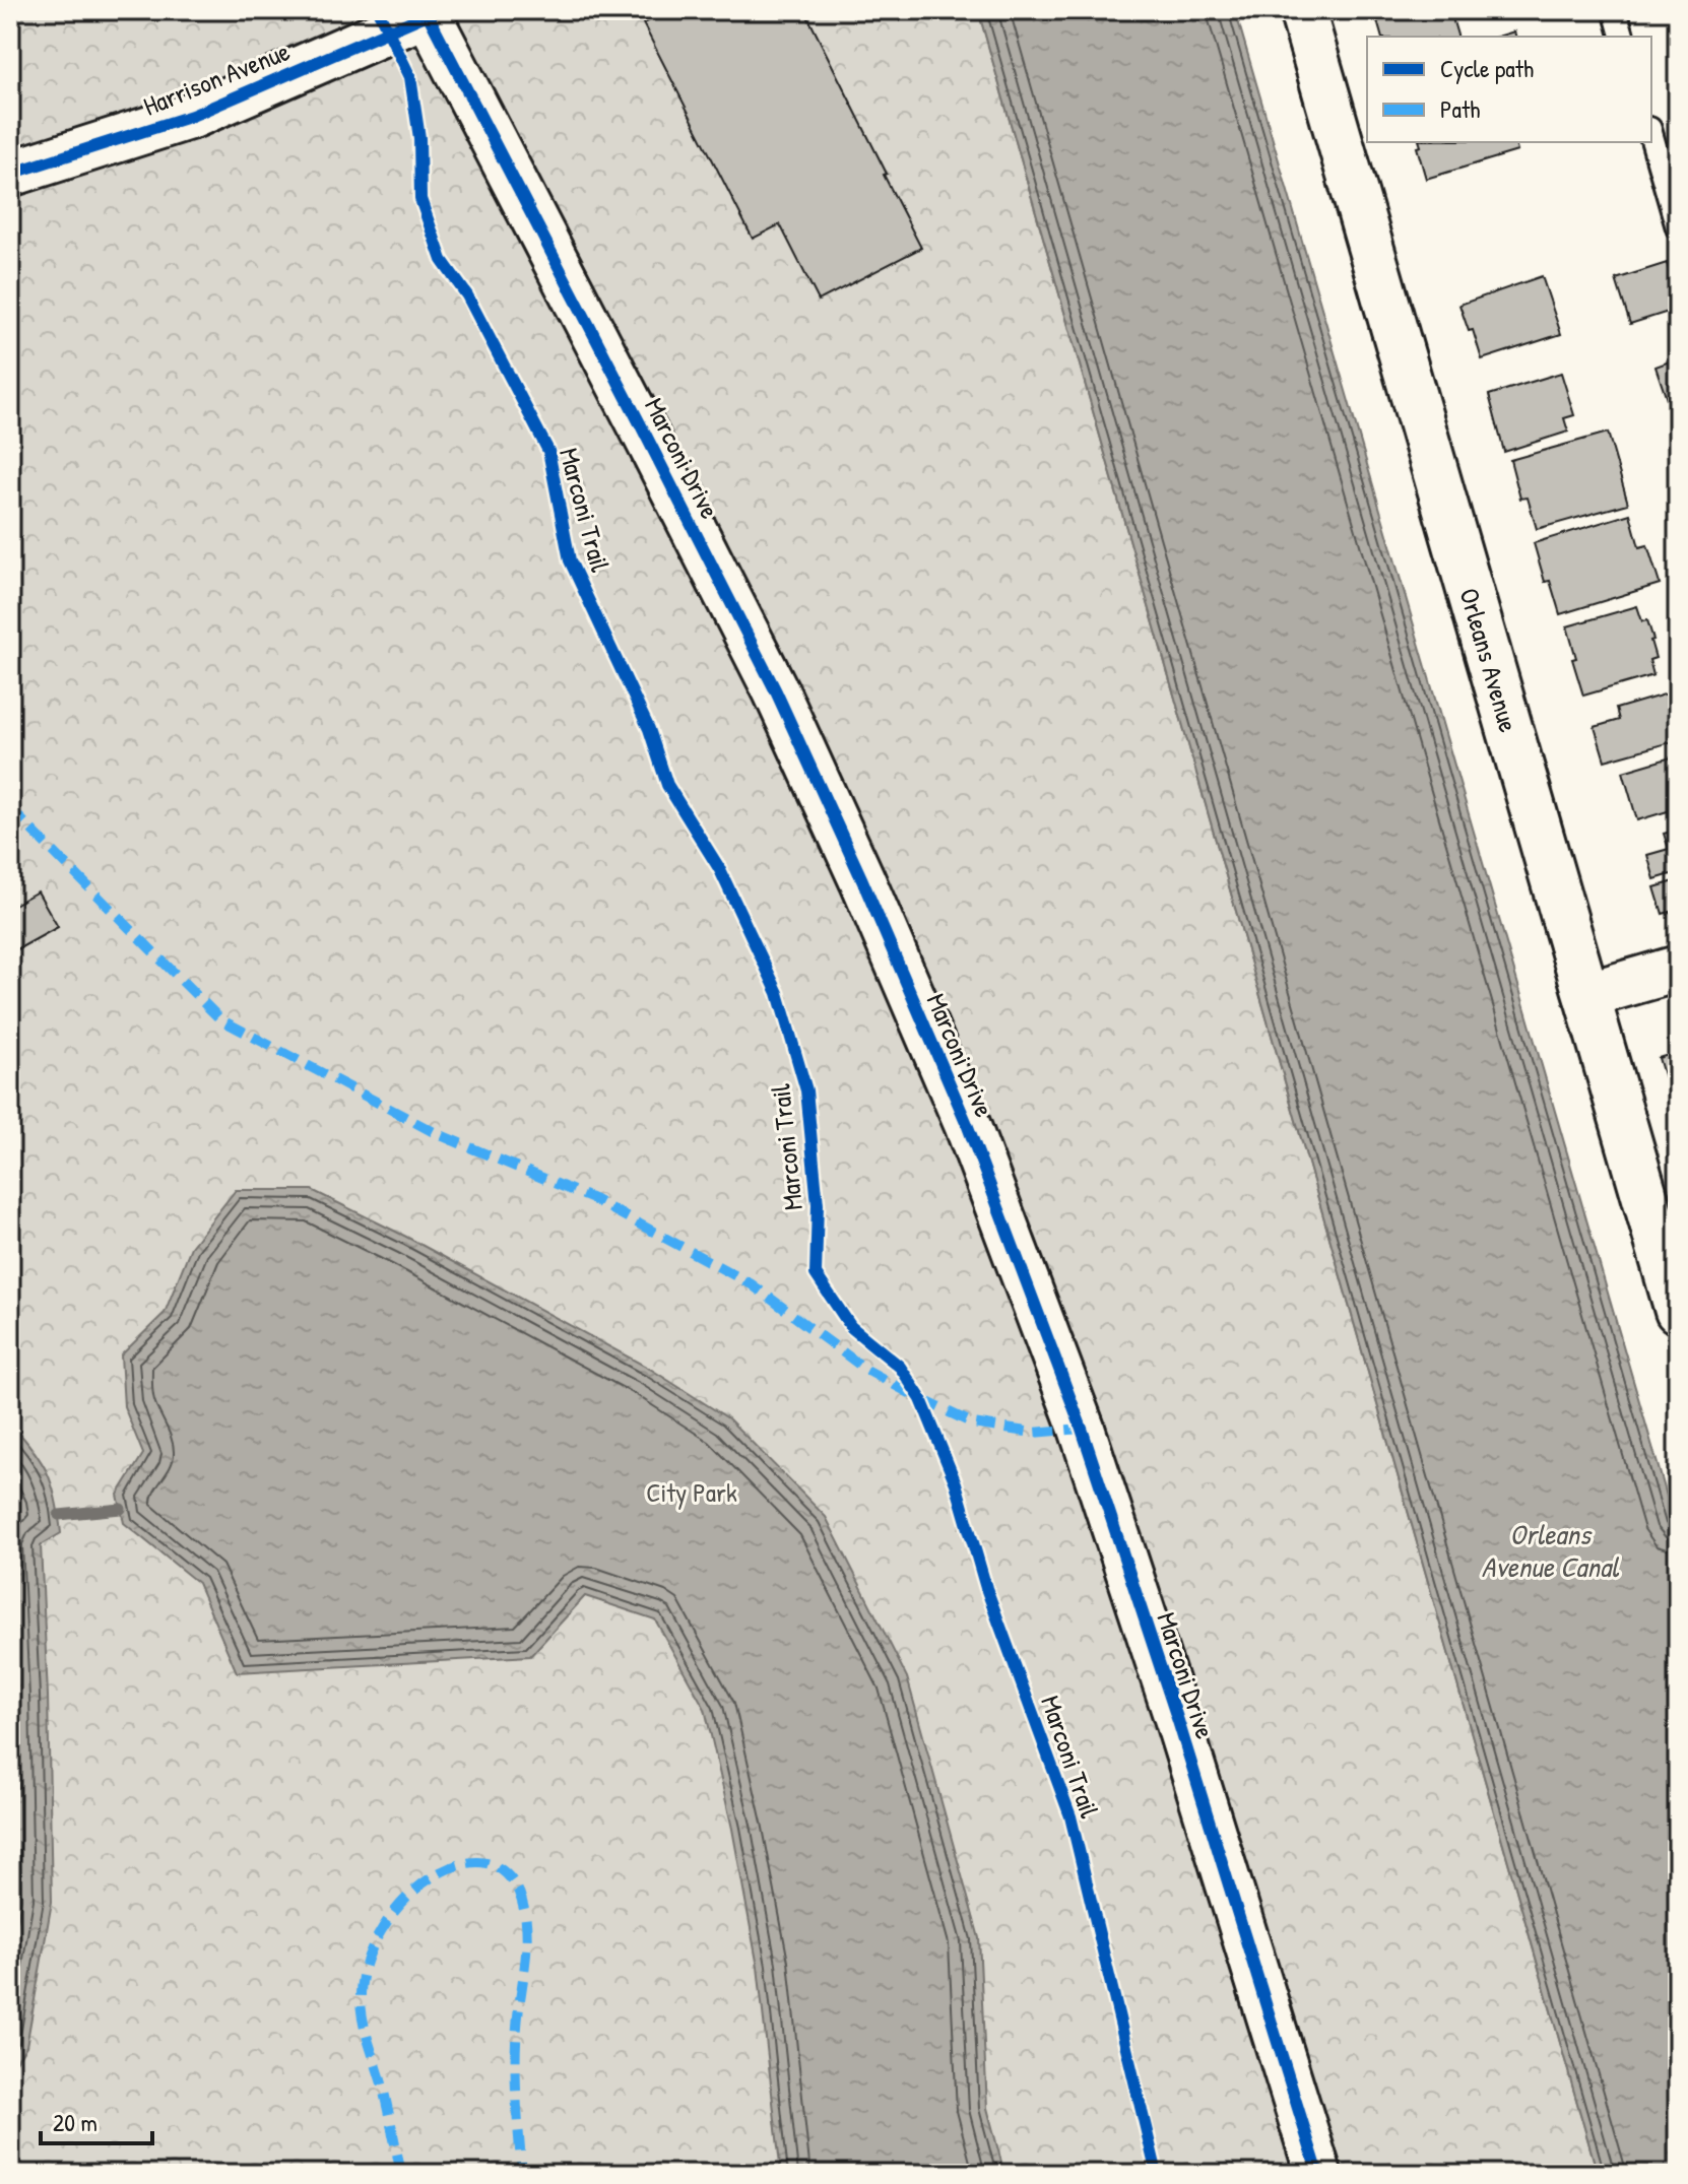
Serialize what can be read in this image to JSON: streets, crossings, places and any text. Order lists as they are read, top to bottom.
{
  "streets": {
    "street": ["Harrison Avenue", "Marconi Drive", "Orleans Avenue"],
    "cycle path": ["Marconi Trail"]
  },
  "crossings": [
    ["Harrison Avenue", "Marconi Drive"]
  ],
  "water": ["Orleans Avenue Canal"],
  "parks": ["City Park"],
  "legend": ["Cycle path", "Path"],
  "scale_bar": "20 m"
}
